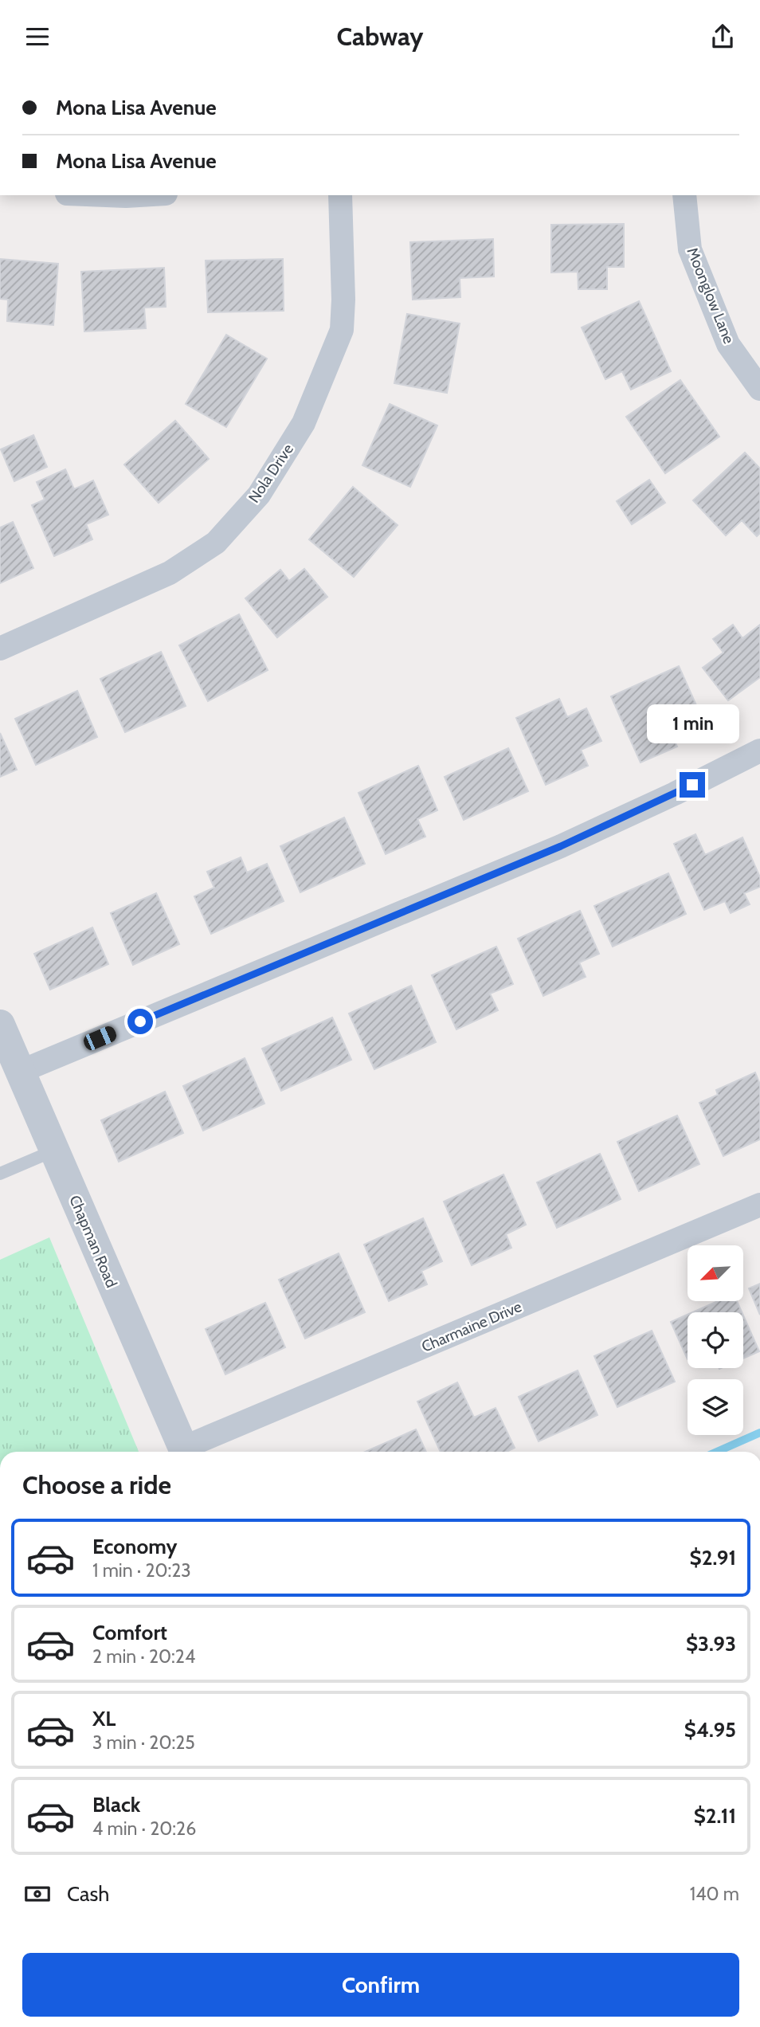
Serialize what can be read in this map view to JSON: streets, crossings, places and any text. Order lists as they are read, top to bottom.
{
  "streets": {
    "street": [
      "Moonglow Lane",
      "Nola Drive",
      "Chapman Road",
      "Charmaine Drive"
    ]
  },
  "north": "bottom left",
  "page": {
    "header": "Cabway",
    "banner": ["Mona Lisa Avenue", "Mona Lisa Avenue"],
    "bubble": "1 min",
    "heading": "Choose a ride",
    "list": [
      {
        "name": "Economy",
        "note": "1 min · 20:23",
        "value": "$2.91"
      },
      {
        "name": "Comfort",
        "note": "2 min · 20:24",
        "value": "$3.93"
      },
      {
        "name": "XL",
        "note": "3 min · 20:25",
        "value": "$4.95"
      },
      {
        "name": "Black",
        "note": "4 min · 20:26",
        "value": "$2.11"
      }
    ],
    "pay": ["Cash", "140 m"],
    "buttons": "Confirm"
  }
}
